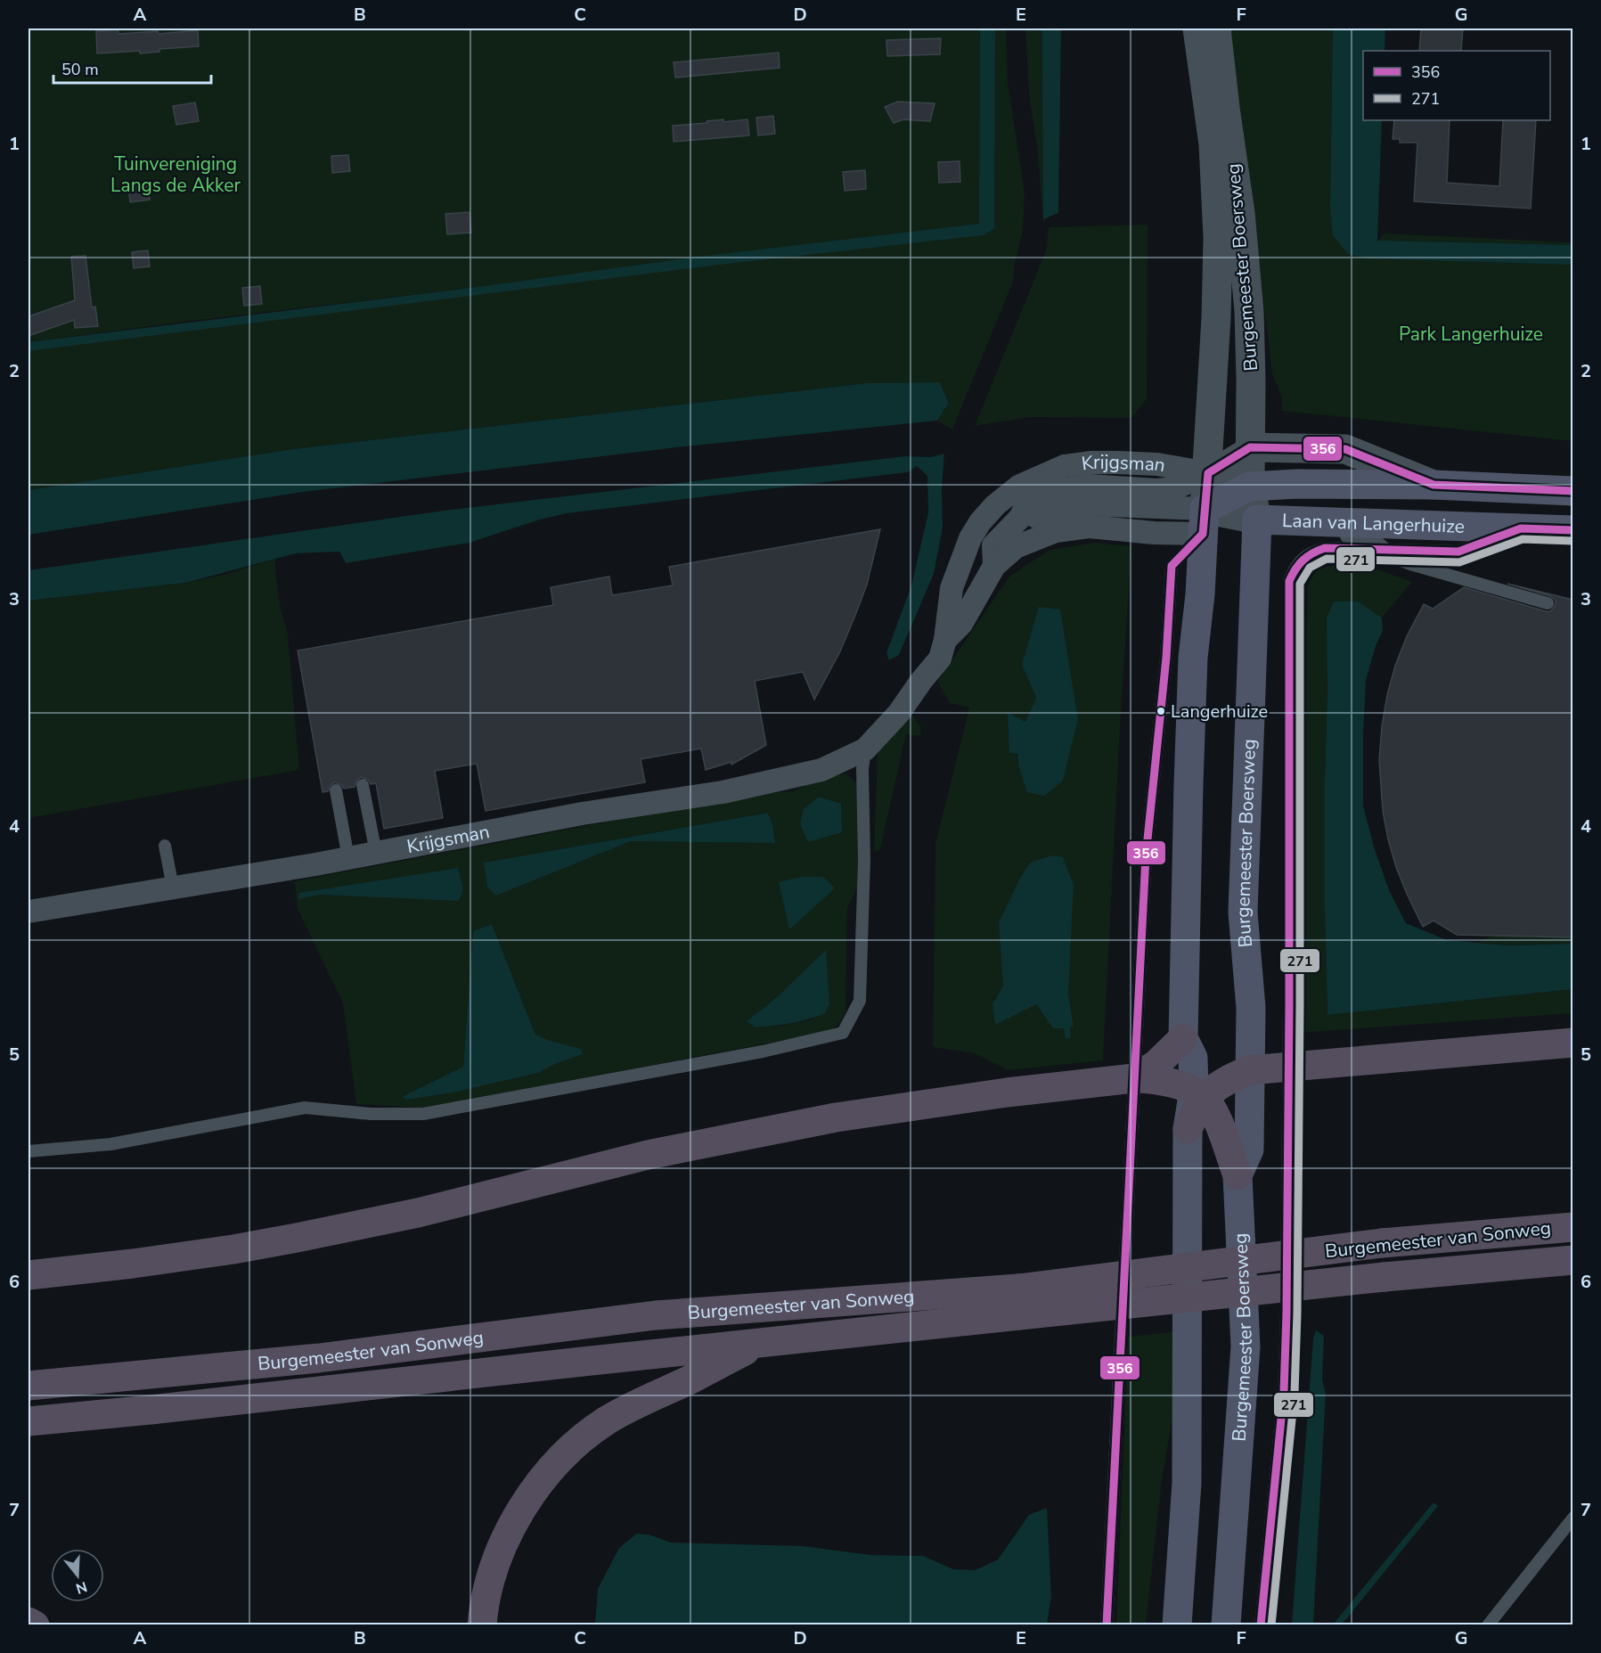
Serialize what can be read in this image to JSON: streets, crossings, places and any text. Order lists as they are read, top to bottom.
{
  "streets": {
    "highway": ["Burgemeester van Sonweg"],
    "main road": ["Burgemeester Boersweg", "Laan van Langerhuize"],
    "street": ["Krijgsman"]
  },
  "crossings": [
    ["Burgemeester Boersweg", "Krijgsman"],
    ["Burgemeester Boersweg", "Laan van Langerhuize"]
  ],
  "parks": ["Tuinvereniging Langs de Akker", "Park Langerhuize"],
  "places": ["Langerhuize"],
  "lines": ["transit line 356", "transit line 271"],
  "legend": ["356", "271"],
  "scale_bar": "50 m",
  "north": "bottom",
  "grid": {
    "columns": [
      "A",
      "B",
      "C",
      "D",
      "E",
      "F",
      "G"
    ],
    "rows": [
      "1",
      "2",
      "3",
      "4",
      "5",
      "6",
      "7"
    ]
  }
}
